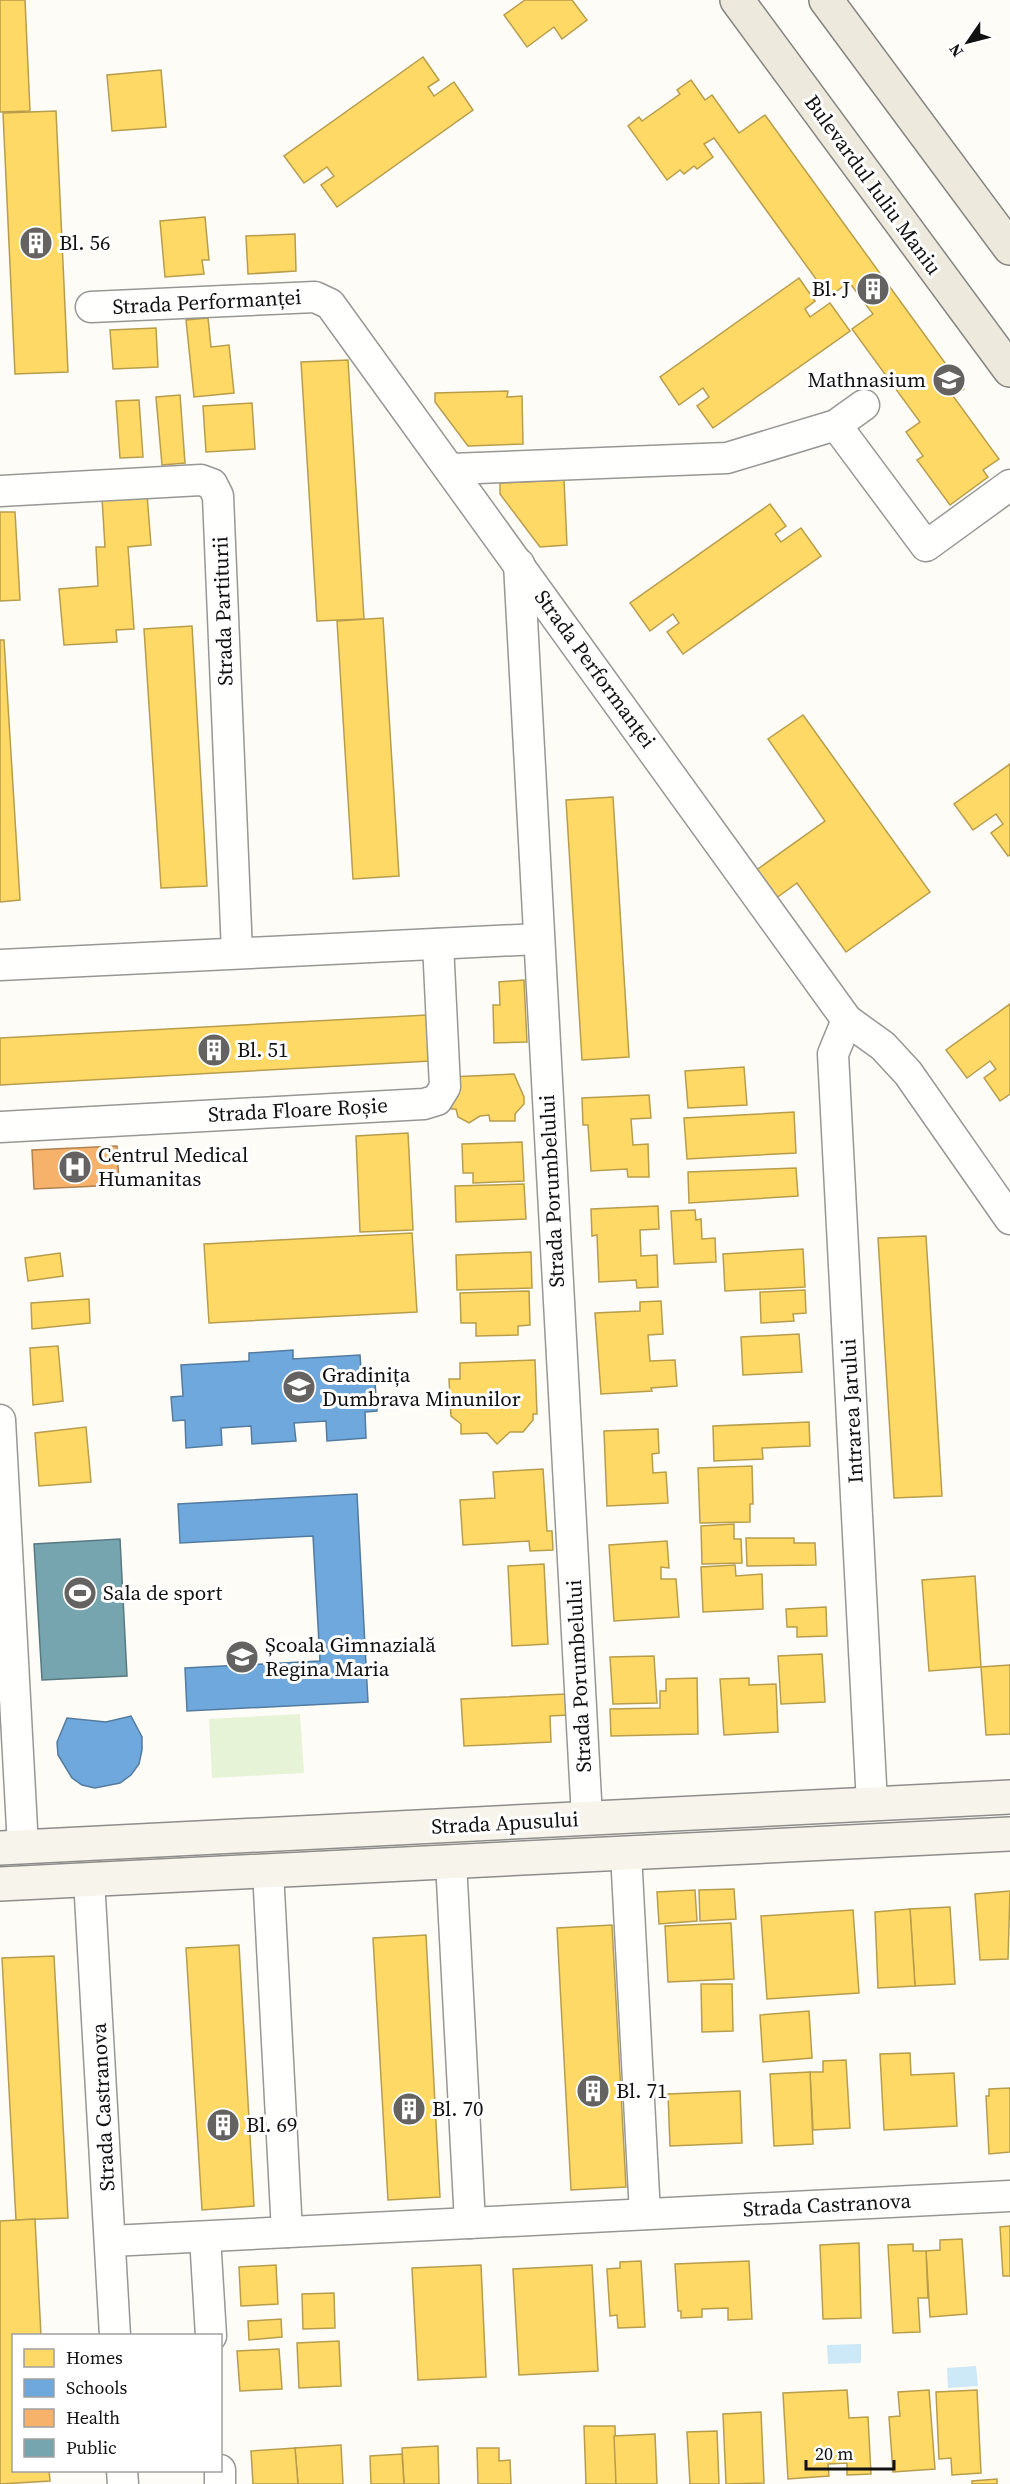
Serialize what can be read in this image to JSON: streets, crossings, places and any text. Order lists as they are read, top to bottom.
{
  "streets": {
    "main road": ["Bulevardul Iuliu Maniu", "Strada Apusului"],
    "street": [
      "Strada Performanței",
      "Strada Partiturii",
      "Strada Floare Roșie",
      "Strada Porumbelului",
      "Intrarea Jarului",
      "Strada Castranova"
    ]
  },
  "crossings": [
    ["Strada Performanței", "Strada Porumbelului"],
    ["Strada Performanței", "Intrarea Jarului"],
    ["Strada Porumbelului", "Strada Apusului"],
    ["Intrarea Jarului", "Strada Apusului"],
    ["Strada Apusului", "Strada Castranova"]
  ],
  "places": {
    "building": [
      "Bl. 56",
      "Bl. J",
      "Bl. 51",
      "Bl. 71",
      "Bl. 70",
      "Bl. 69"
    ],
    "school or university": ["Mathnasium", "Gradinița Dumbrava Minunilor", "Școala Gimnazială Regina Maria"],
    "hospital": ["Centrul Medical Humanitas"],
    "sports": ["Sala de sport"]
  },
  "legend": [
    "Homes",
    "Schools",
    "Health",
    "Public"
  ],
  "scale_bar": "20 m",
  "north": "bottom left"
}
